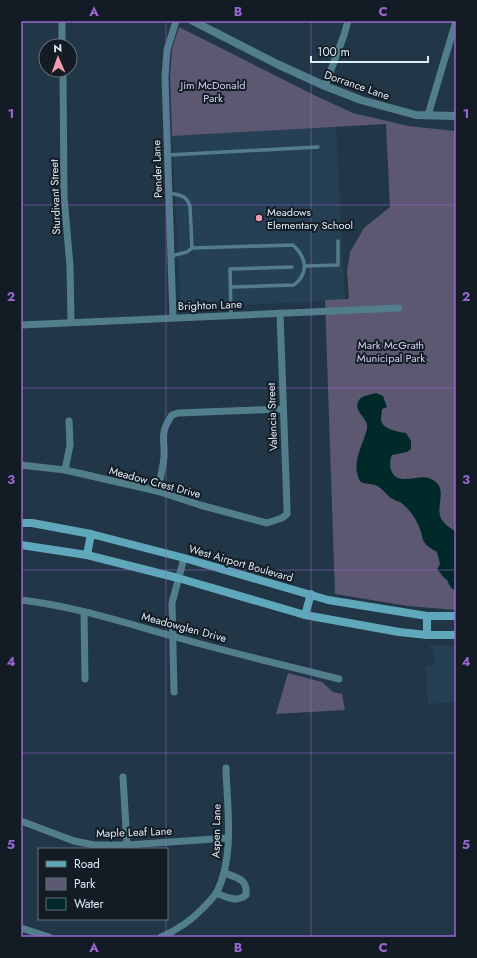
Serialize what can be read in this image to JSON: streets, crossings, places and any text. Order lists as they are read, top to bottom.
{
  "streets": {
    "main road": ["West Airport Boulevard"],
    "street": [
      "Dorrance Lane",
      "Pender Lane",
      "Sturdivant Street",
      "Brighton Lane",
      "Valencia Street",
      "Meadow Crest Drive",
      "Meadowglen Drive",
      "Aspen Lane",
      "Maple Leaf Lane"
    ]
  },
  "crossings": [
    ["Pender Lane", "Brighton Lane"],
    ["Sturdivant Street", "Brighton Lane"],
    ["Brighton Lane", "Valencia Street"],
    ["Valencia Street", "Meadow Crest Drive"],
    ["Aspen Lane", "Maple Leaf Lane"]
  ],
  "parks": ["Jim McDonald Park", "Mark McGrath Municipal Park"],
  "places": ["Meadows Elementary School"],
  "legend": ["Road", "Park", "Water"],
  "scale_bar": "100 m",
  "north": "top",
  "grid": {
    "columns": ["A", "B", "C"],
    "rows": [
      "1",
      "2",
      "3",
      "4",
      "5"
    ]
  }
}
